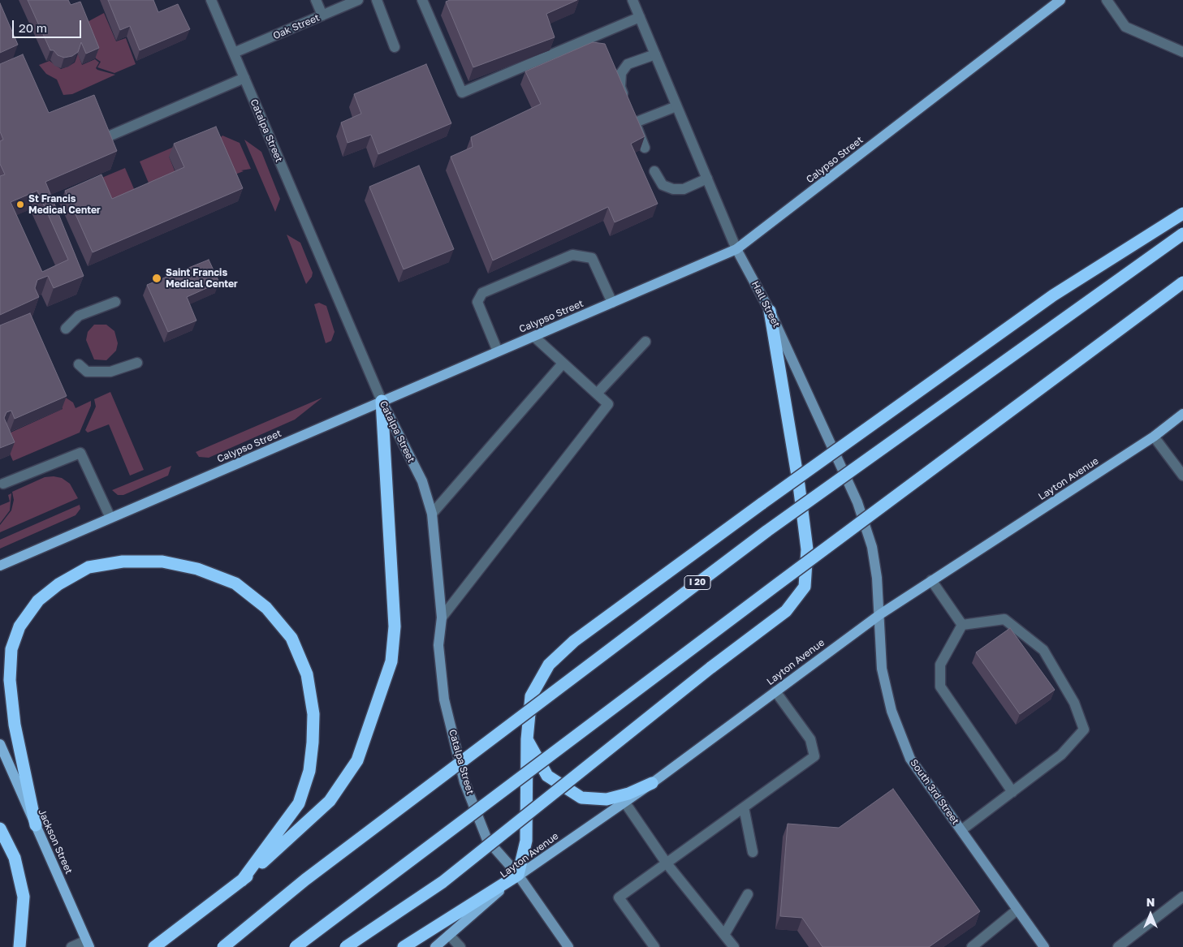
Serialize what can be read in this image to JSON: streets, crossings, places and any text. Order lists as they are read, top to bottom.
{
  "streets": {
    "highway": ["I 20"],
    "main road": [
      "Catalpa Street",
      "Calypso Street",
      "Hall Street",
      "Layton Avenue",
      "South 3rd Street",
      "Jackson Street"
    ],
    "street": ["Oak Street"]
  },
  "crossings": [
    ["Oak Street", "Catalpa Street"],
    ["Catalpa Street", "Calypso Street"],
    ["Catalpa Street", "Layton Avenue"],
    ["Calypso Street", "Hall Street"],
    ["Hall Street", "Layton Avenue"],
    ["Hall Street", "South 3rd Street"],
    ["Layton Avenue", "South 3rd Street"]
  ],
  "places": ["St Francis Medical Center", "Saint Francis Medical Center"],
  "scale_bar": "20 m",
  "north": "top"
}
